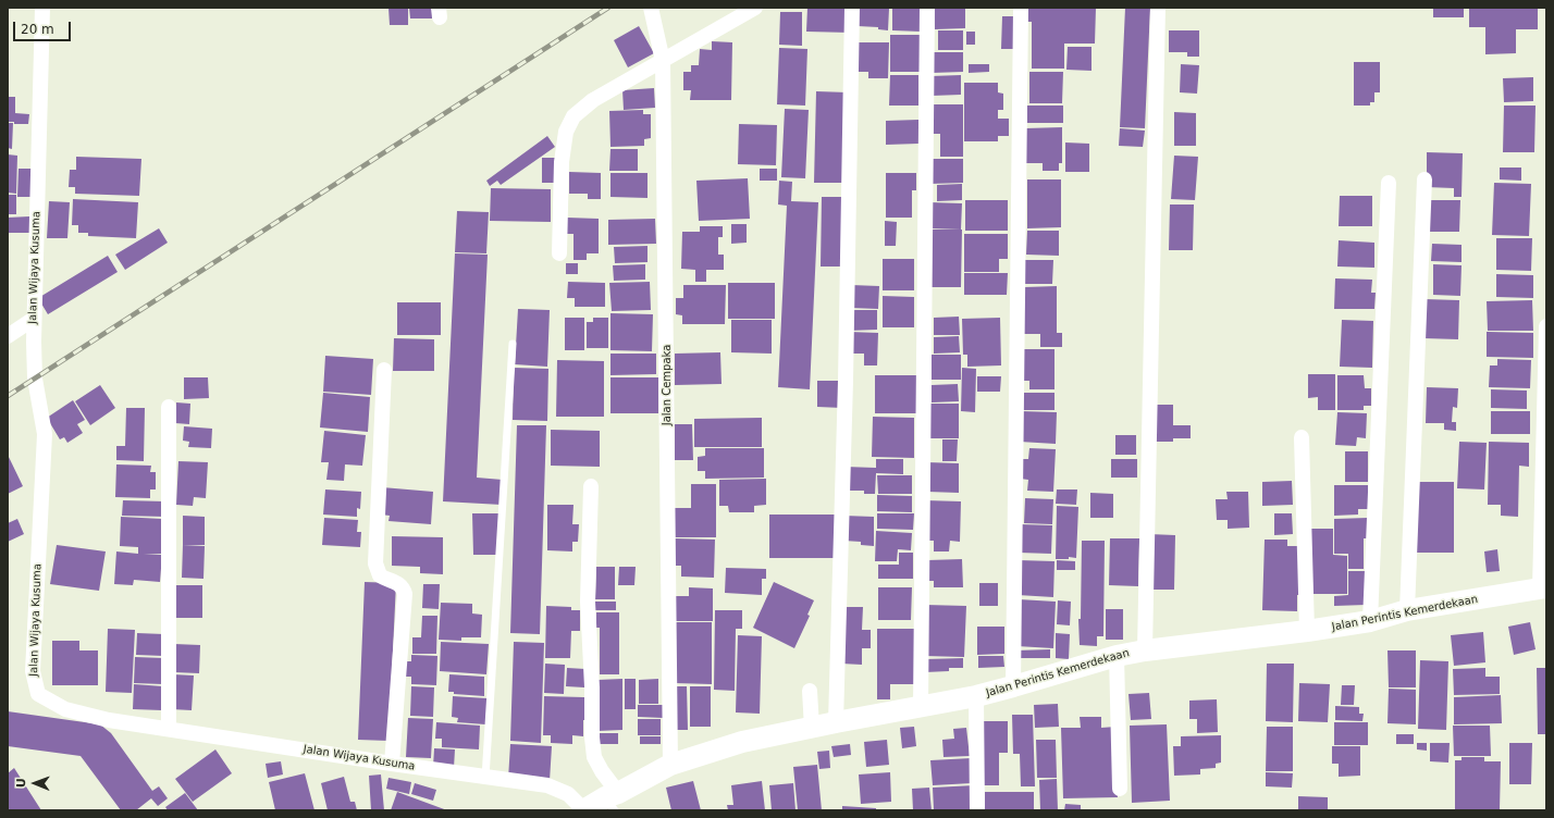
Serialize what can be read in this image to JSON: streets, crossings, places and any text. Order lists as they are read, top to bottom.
{
  "streets": {
    "street": ["Jalan Wijaya Kusuma", "Jalan Cempaka", "Jalan Perintis Kemerdekaan"]
  },
  "crossings": [
    ["Jalan Wijaya Kusuma", "Jalan Perintis Kemerdekaan"],
    ["Jalan Cempaka", "Jalan Perintis Kemerdekaan"]
  ],
  "scale_bar": "20 m",
  "north": "left"
}
